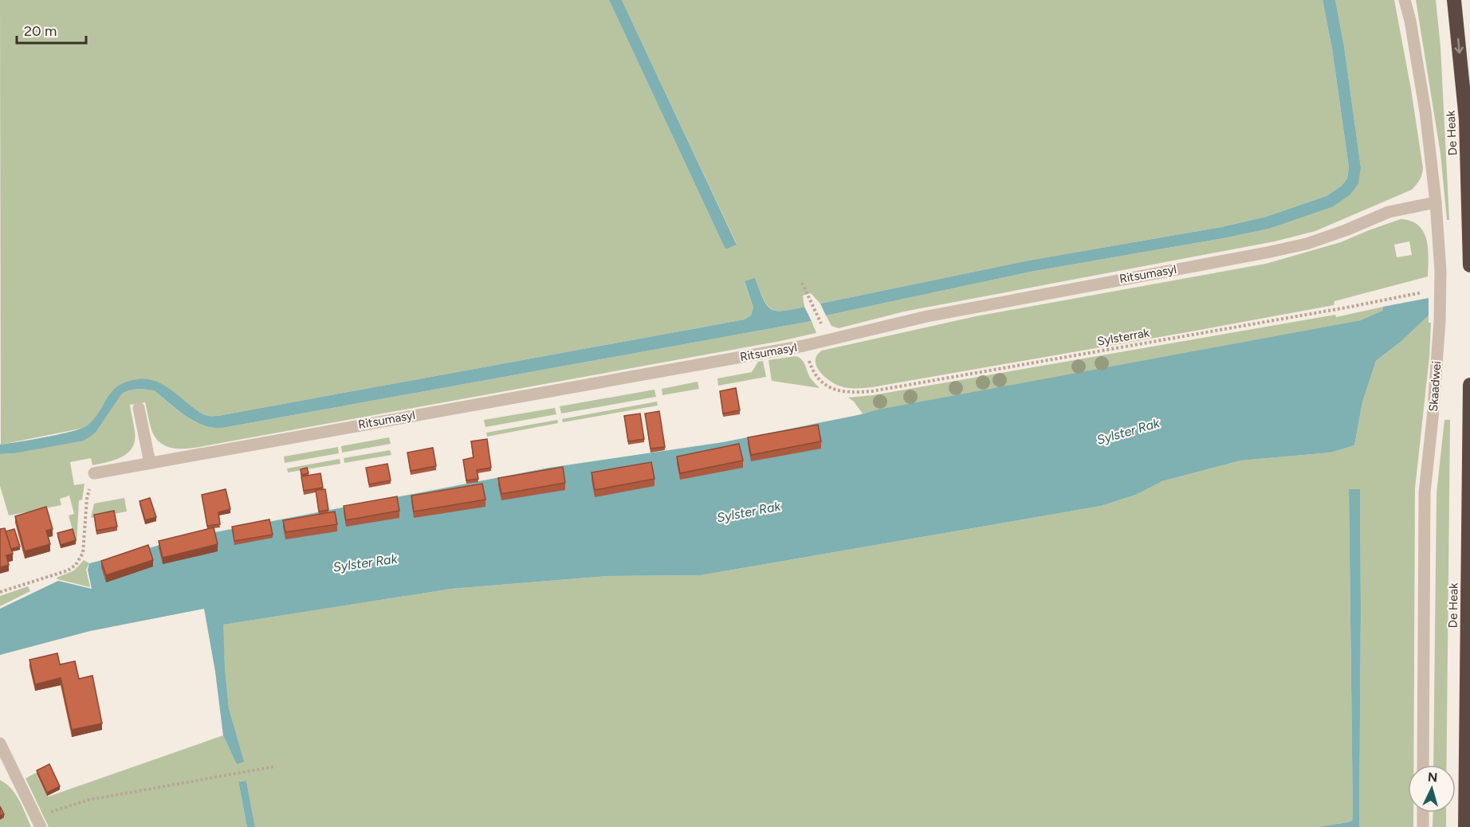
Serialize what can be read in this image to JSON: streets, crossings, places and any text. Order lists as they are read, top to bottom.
{
  "streets": {
    "highway": ["De Heak"],
    "street": ["Ritsumasyl", "Skaadwei"],
    "path": ["Sylsterrak"]
  },
  "crossings": [
    ["Ritsumasyl", "Sylsterrak"],
    ["Ritsumasyl", "Skaadwei"]
  ],
  "one_way": ["De Heak"],
  "water": ["Sylster Rak"],
  "scale_bar": "20 m",
  "north": "top"
}
